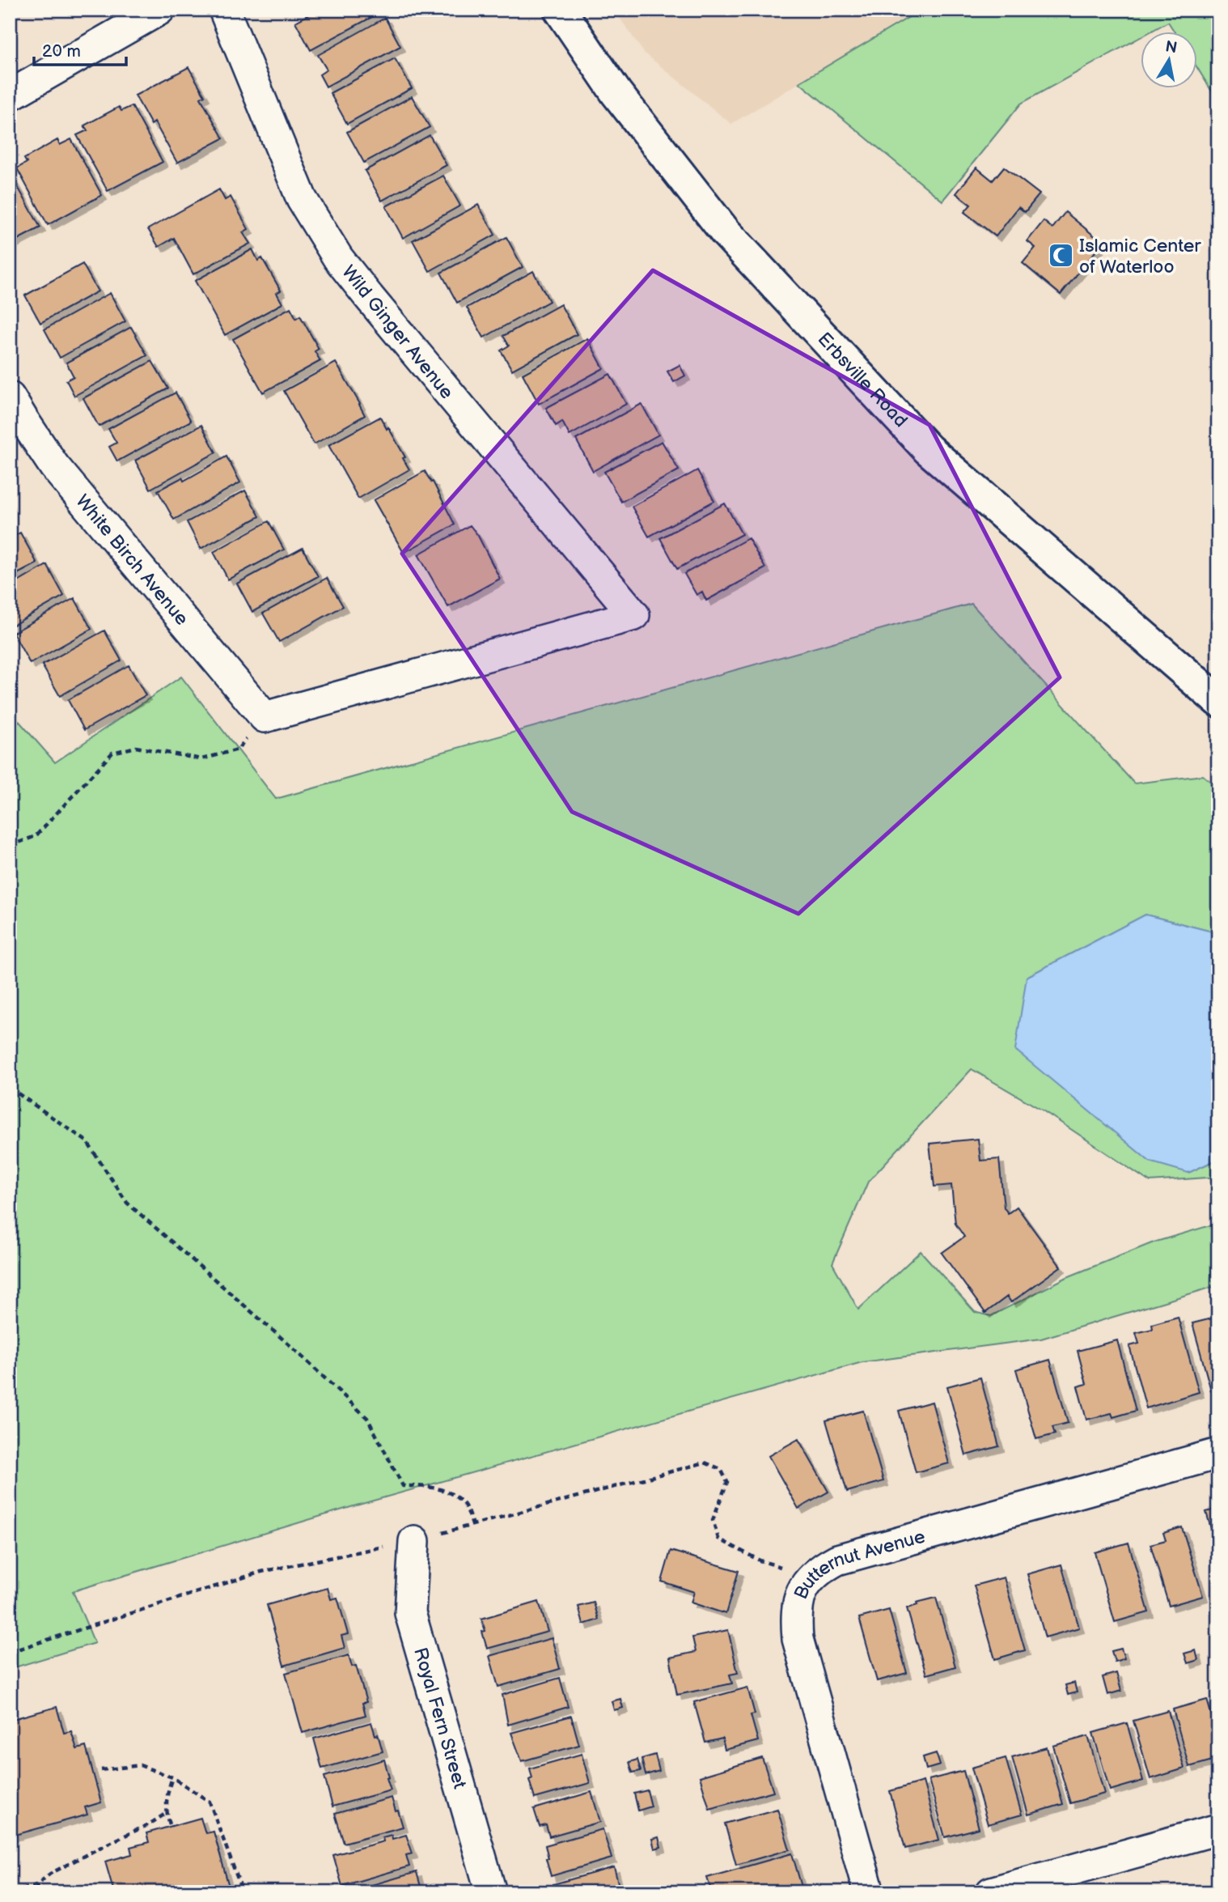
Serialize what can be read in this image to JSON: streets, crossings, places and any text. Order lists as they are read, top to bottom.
{
  "streets": {
    "main road": ["Erbsville Road"],
    "street": [
      "Wild Ginger Avenue",
      "White Birch Avenue",
      "Butternut Avenue",
      "Royal Fern Street"
    ]
  },
  "crossings": [
    ["Wild Ginger Avenue", "White Birch Avenue"]
  ],
  "places": {
    "mosque": ["Islamic Center of Waterloo"]
  },
  "scale_bar": "20 m",
  "north": "top"
}
